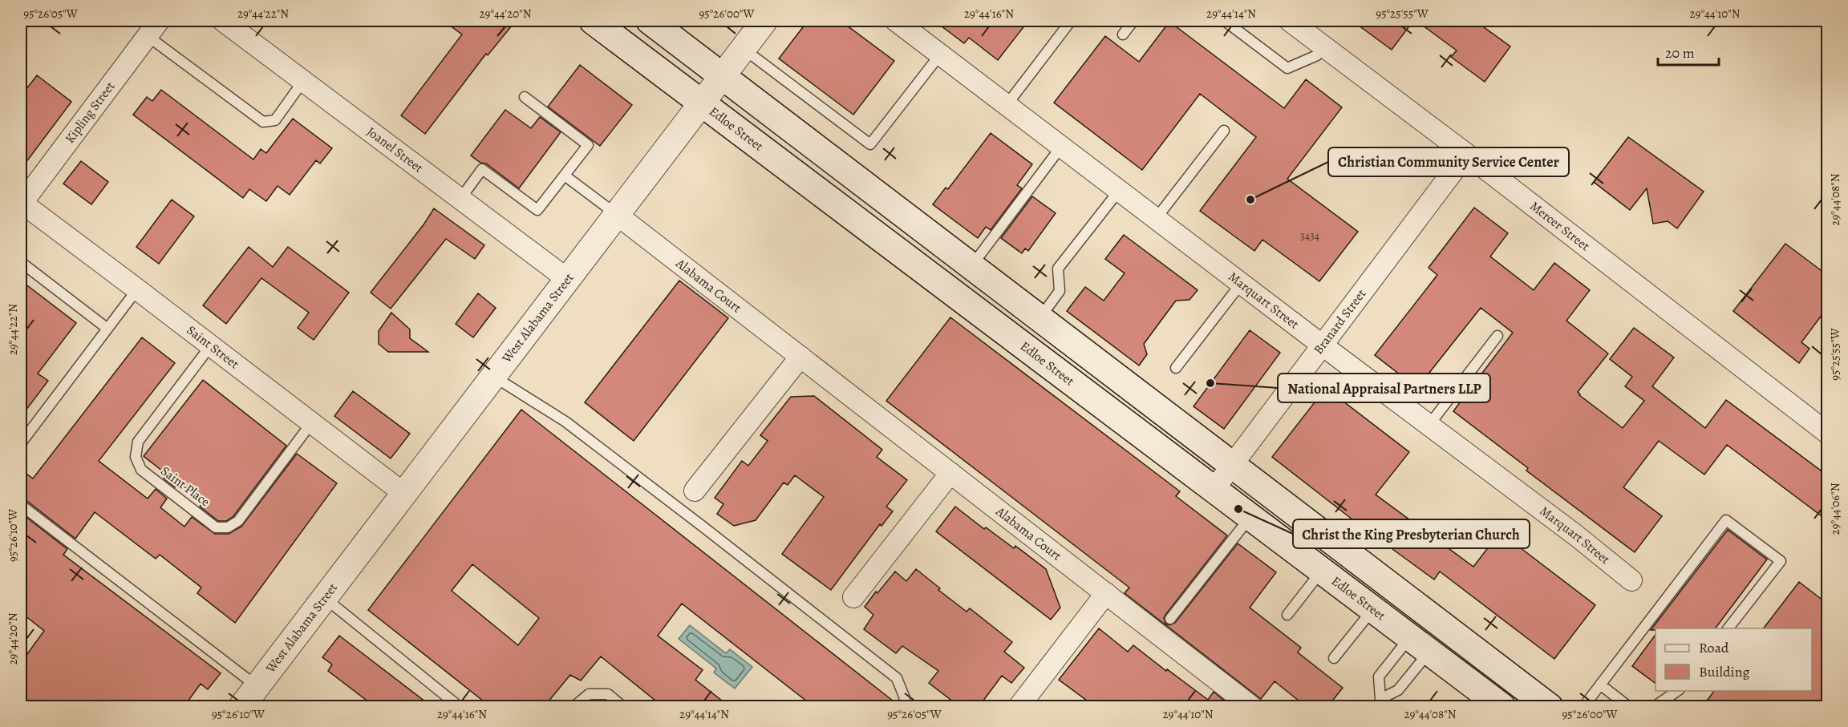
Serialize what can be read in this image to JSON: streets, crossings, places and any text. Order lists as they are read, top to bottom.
{
  "streets": {
    "main road": ["Edloe Street"],
    "street": [
      "Kipling Street",
      "Joanel Street",
      "Mercer Street",
      "Alabama Court",
      "Marquart Street",
      "West Alabama Street",
      "Branard Street",
      "Saint Street"
    ],
    "lane": ["Saint Place"]
  },
  "crossings": [
    ["Kipling Street", "Saint Street"],
    ["Edloe Street", "West Alabama Street"],
    ["Edloe Street", "Branard Street"],
    ["Joanel Street", "West Alabama Street"],
    ["Mercer Street", "Branard Street"],
    ["Alabama Court", "West Alabama Street"],
    ["Marquart Street", "Branard Street"],
    ["West Alabama Street", "Saint Street"],
    ["Saint Street", "Saint Place"]
  ],
  "places": ["Christian Community Service Center", "National Appraisal Partners LLP", "Christ the King Presbyterian Church"],
  "house_numbers": ["3434"],
  "legend": ["Road", "Building"],
  "scale_bar": "20 m",
  "coordinates": [
    "95°26'05\"W",
    "29°44'22\"N",
    "29°44'20\"N",
    "95°26'00\"W",
    "29°44'16\"N",
    "29°44'14\"N",
    "95°25'55\"W",
    "29°44'10\"N",
    "29°44'08\"N",
    "29°44'06\"N",
    "95°26'10\"W"
  ]
}
